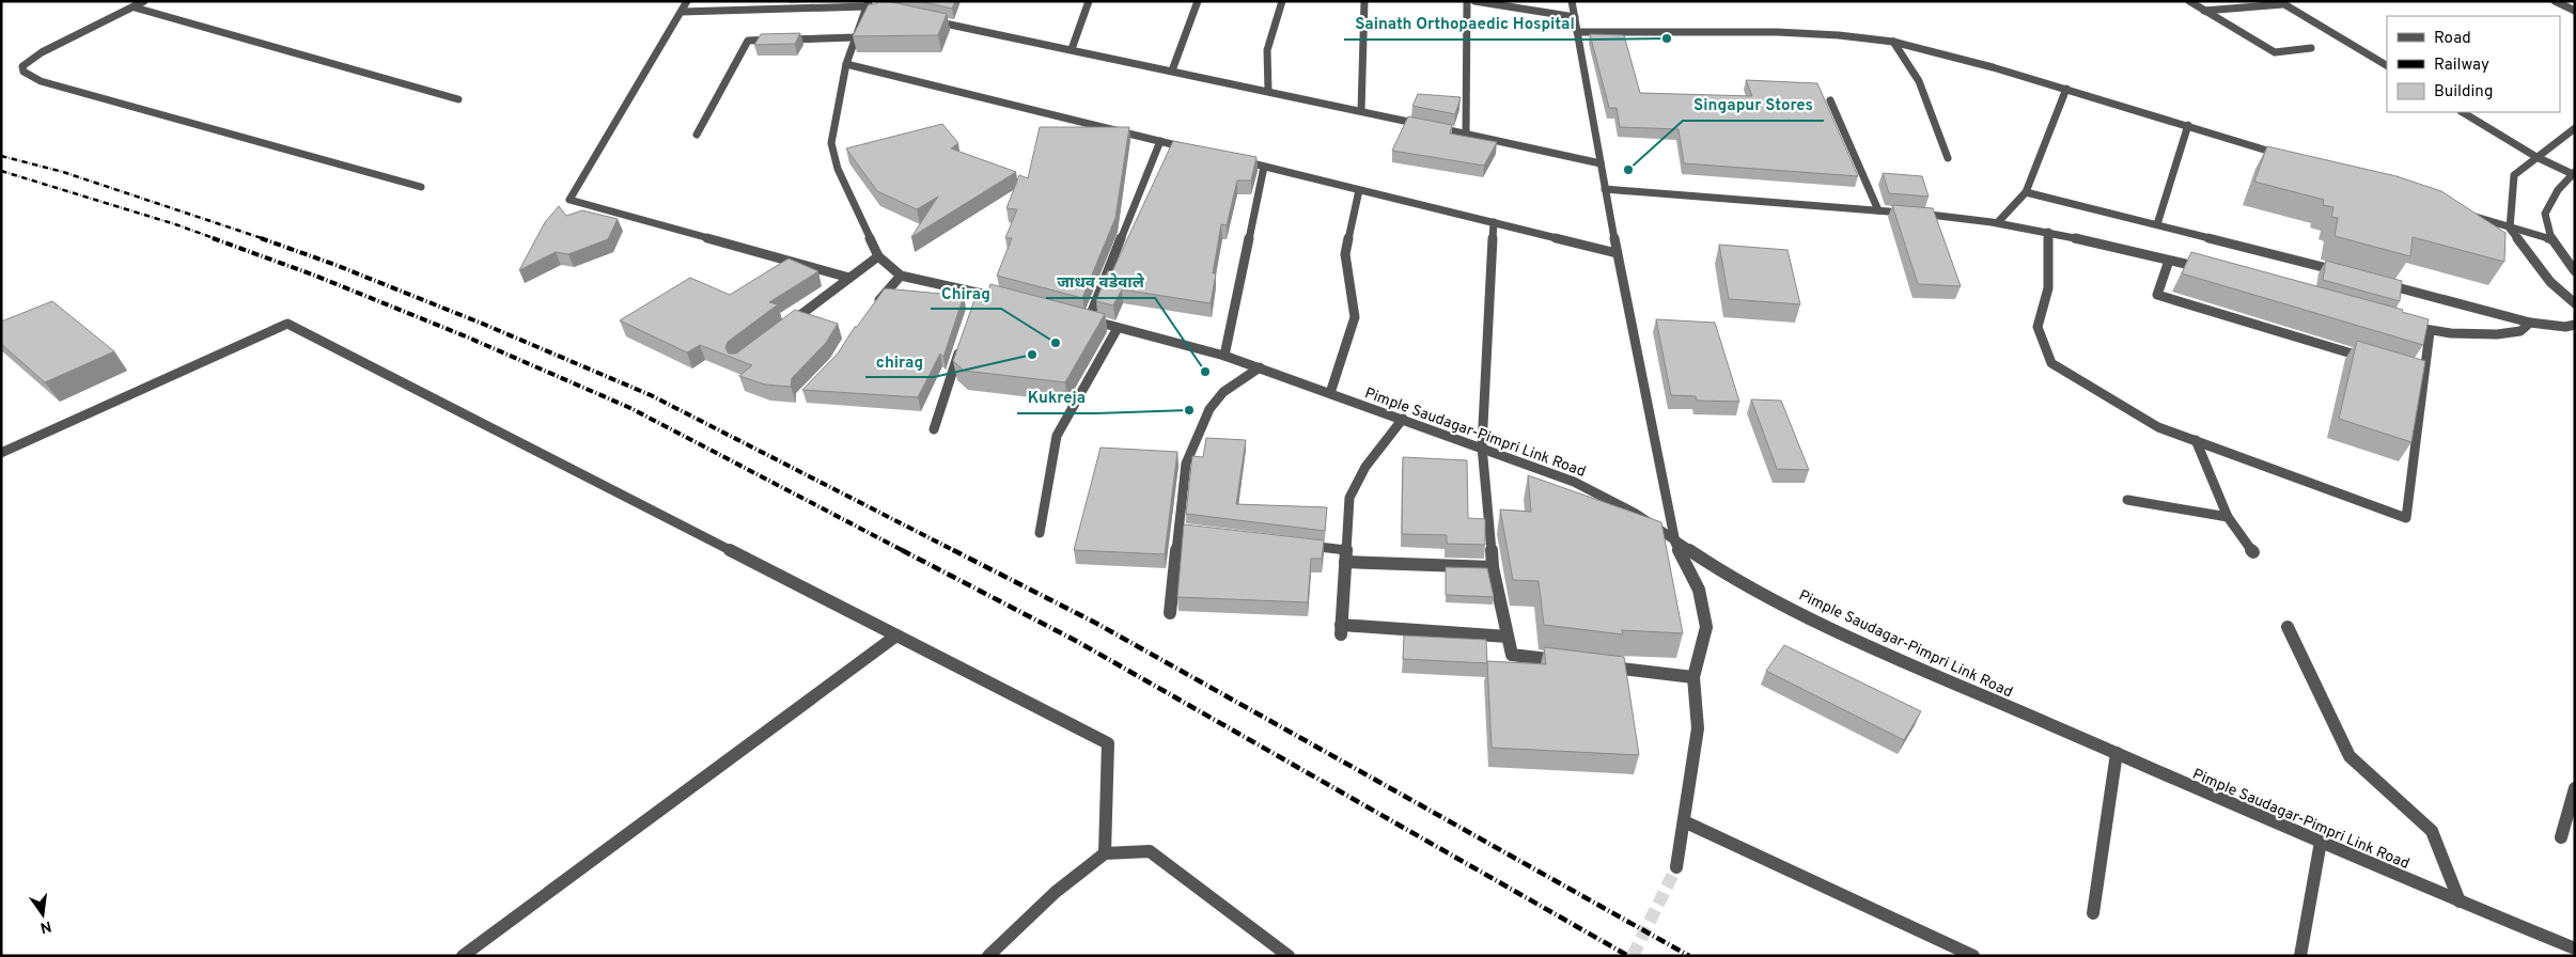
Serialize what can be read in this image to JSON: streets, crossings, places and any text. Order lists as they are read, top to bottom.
{
  "streets": {
    "street": ["Pimple Saudagar-Pimpri Link Road"]
  },
  "places": [
    "Sainath Orthopaedic Hospital",
    "Singapur Stores",
    "Chirag",
    "chirag",
    "जाधव वडेवाले",
    "Kukreja"
  ],
  "legend": ["Road", "Railway", "Building"],
  "north": "bottom"
}
